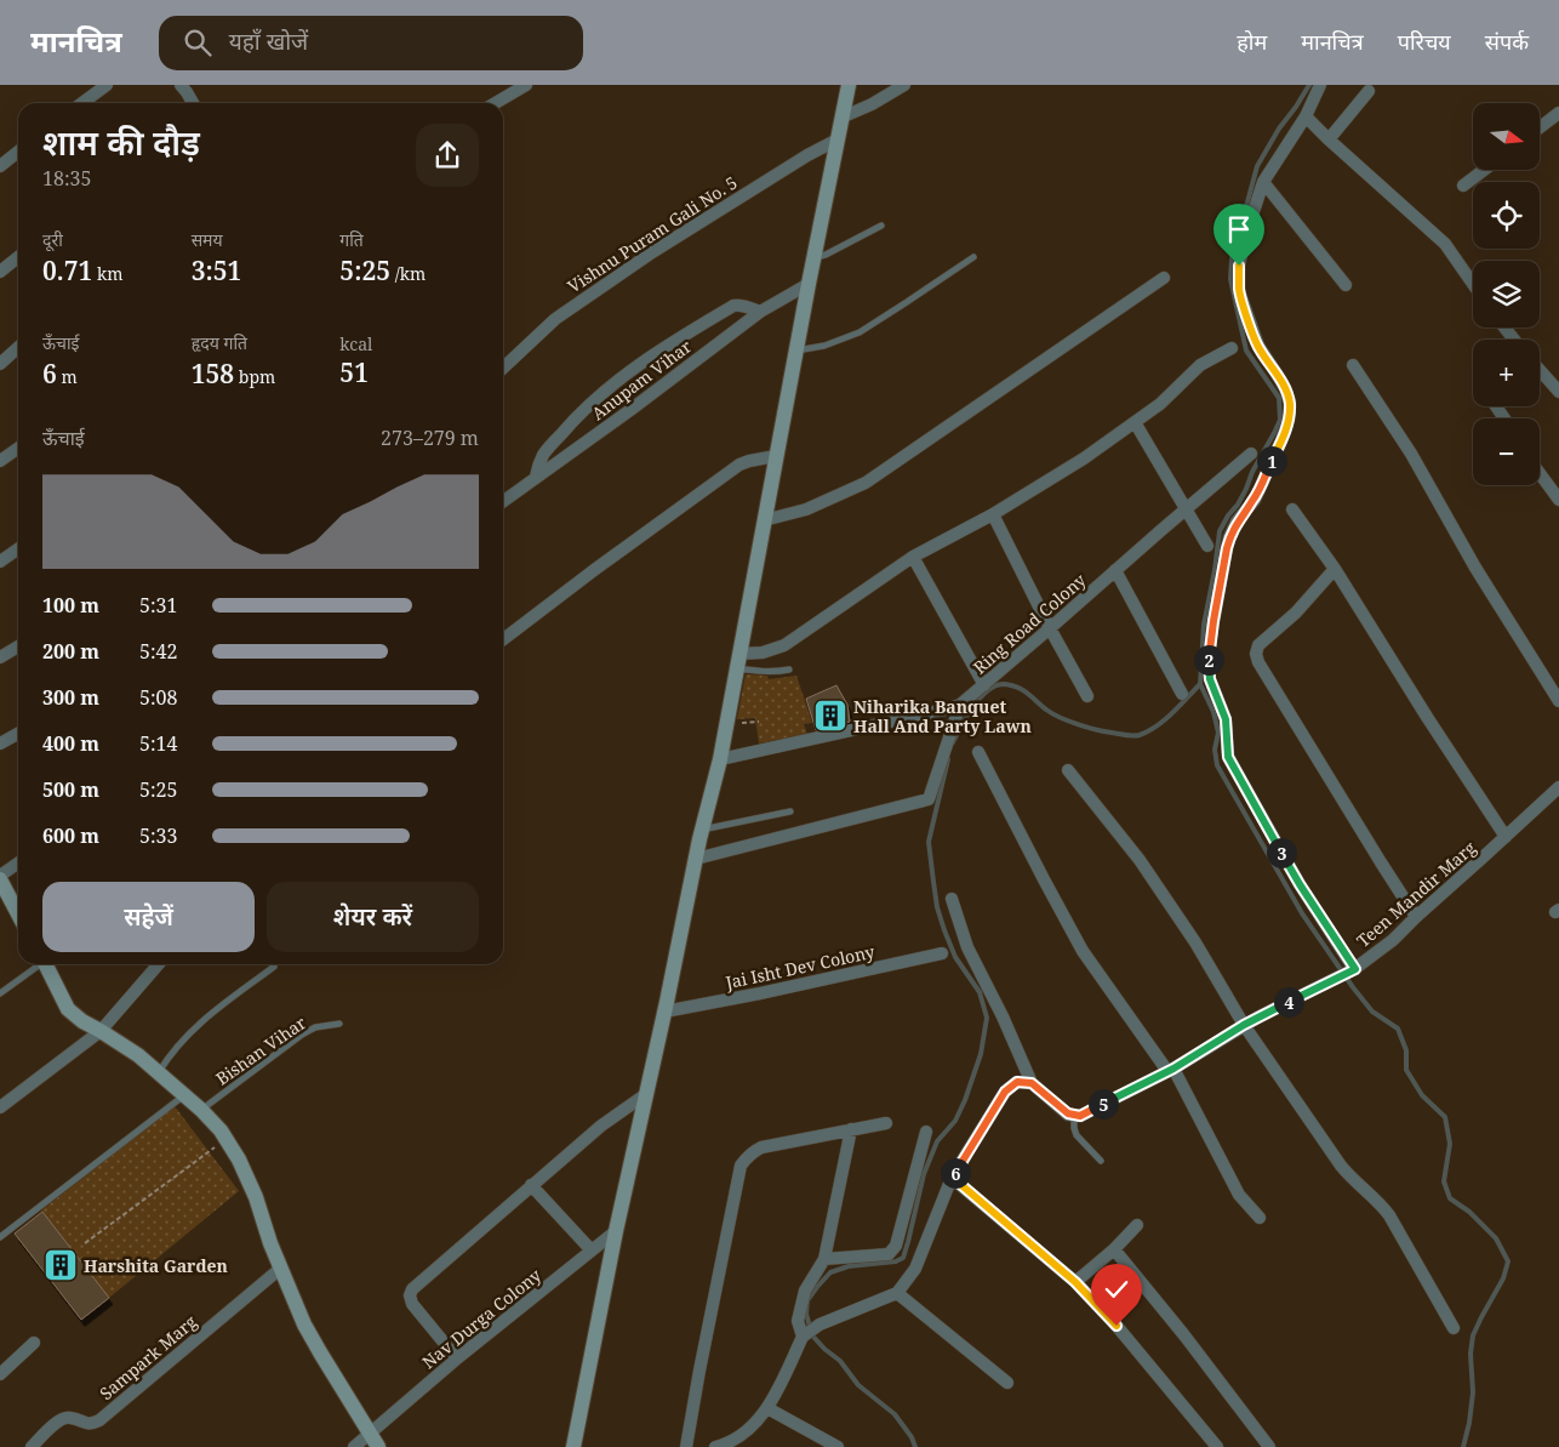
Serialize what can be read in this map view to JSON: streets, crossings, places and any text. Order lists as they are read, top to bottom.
{
  "streets": {
    "street": [
      "Vishnu Puram Gali No. 5",
      "Anupam Vihar",
      "Ring Road Colony",
      "Teen Mandir Marg",
      "Jai Isht Dev Colony",
      "Nav Durga Colony",
      "Sampark Marg"
    ],
    "lane": ["Bishan Vihar"]
  },
  "places": {
    "building": ["Niharika Banquet Hall And Party Lawn", "Harshita Garden"]
  },
  "north": "right",
  "page": {
    "header": "मानचित्र",
    "search": "यहाँ खोजें",
    "nav": [
      "होम",
      "मानचित्र",
      "परिचय",
      "संपर्क"
    ],
    "map_buttons": ["+", "−"],
    "heading": ["शाम की दौड़", "18:35"],
    "stats": [
      ["दूरी", "0.71 km"],
      ["समय", "3:51"],
      ["गति", "5:25 /km"],
      ["ऊँचाई", "6 m"],
      ["हृदय गति", "158 bpm"],
      ["kcal", "51"]
    ],
    "chart": ["ऊँचाई", "273–279 m"],
    "pins": [
      "1",
      "2",
      "3",
      "4",
      "5",
      "6"
    ],
    "list": [
      {
        "name": "100 m",
        "note": "5:31"
      },
      {
        "name": "200 m",
        "note": "5:42"
      },
      {
        "name": "300 m",
        "note": "5:08"
      },
      {
        "name": "400 m",
        "note": "5:14"
      },
      {
        "name": "500 m",
        "note": "5:25"
      },
      {
        "name": "600 m",
        "note": "5:33"
      }
    ],
    "buttons": ["सहेजें", "शेयर करें"]
  }
}
